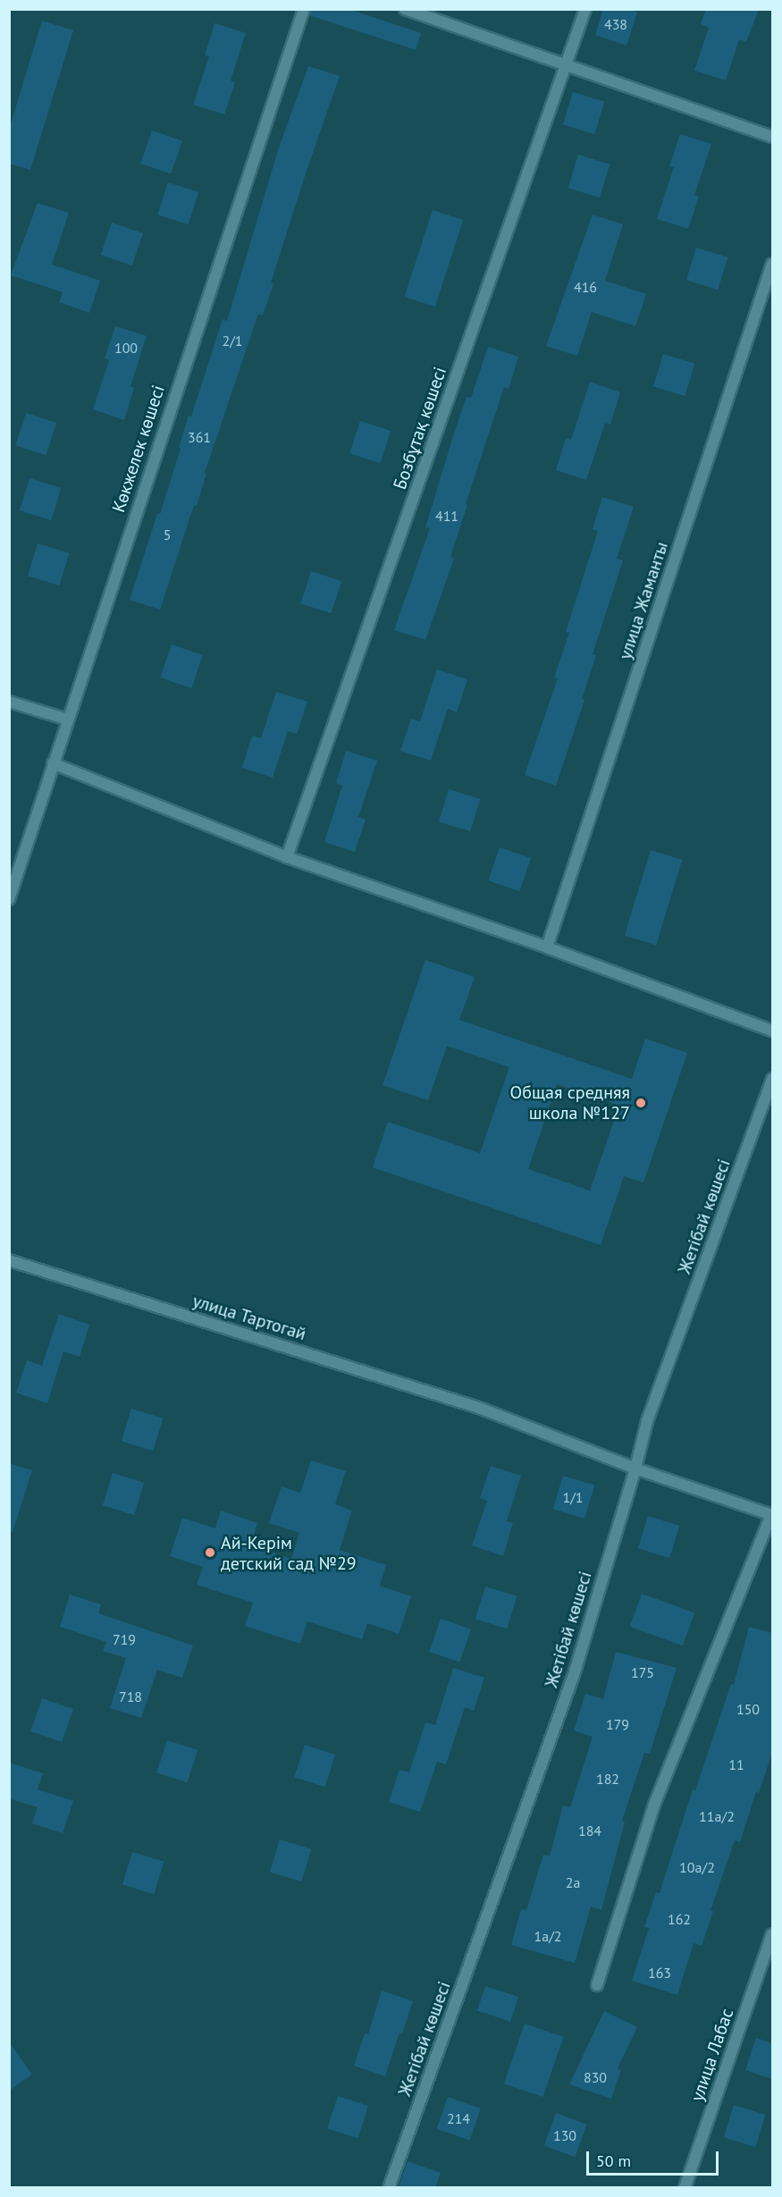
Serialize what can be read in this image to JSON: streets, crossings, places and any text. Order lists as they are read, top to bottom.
{
  "streets": {
    "street": [
      "Бозбұтақ көшесі",
      "Көкжелек көшесі",
      "улица Жаманты",
      "Жетібай көшесі",
      "улица Тартогай",
      "улица Лабас"
    ]
  },
  "crossings": [
    ["Жетібай көшесі", "улица Тартогай"]
  ],
  "places": ["Общая средняя школа №127", "Ай-Керім детский сад №29"],
  "house_numbers": [
    "438",
    "416",
    "2/1",
    "100",
    "361",
    "411",
    "5",
    "1/1",
    "719",
    "175",
    "718",
    "150",
    "179",
    "11",
    "182",
    "11а/2",
    "184",
    "10а/2",
    "2а",
    "162",
    "1а/2",
    "163",
    "830",
    "214",
    "130"
  ],
  "scale_bar": "50 m"
}
